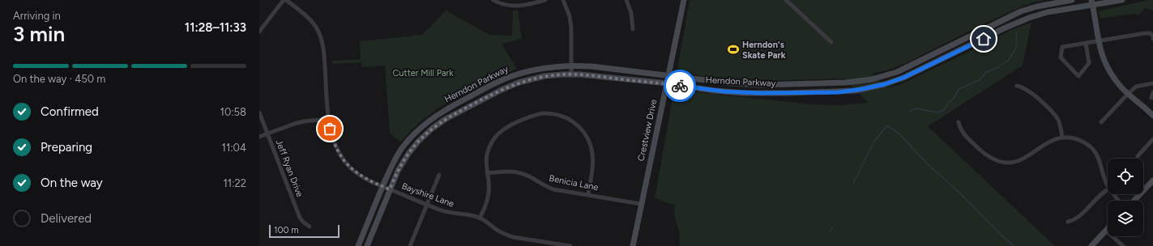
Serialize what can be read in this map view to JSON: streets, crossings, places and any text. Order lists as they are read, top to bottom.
{
  "streets": {
    "main road": ["Herndon Parkway", "Crestview Drive"],
    "street": ["Jeff Ryan Drive", "Benicia Lane", "Bayshire Lane"]
  },
  "crossings": [
    ["Herndon Parkway", "Crestview Drive"],
    ["Herndon Parkway", "Bayshire Lane"],
    ["Crestview Drive", "Benicia Lane"]
  ],
  "parks": ["Cutter Mill Park"],
  "places": {
    "sports": ["Herndon's Skate Park"]
  },
  "scale_bar": "100 m",
  "page": {
    "heading": ["3 min", "Arriving in", "11:28–11:33"],
    "bar": "On the way · 450 m",
    "list": [
      ["Confirmed", "10:58"],
      ["Preparing", "11:04"],
      ["On the way", "11:22"],
      "Delivered"
    ],
    "scale": "100 m"
  }
}
